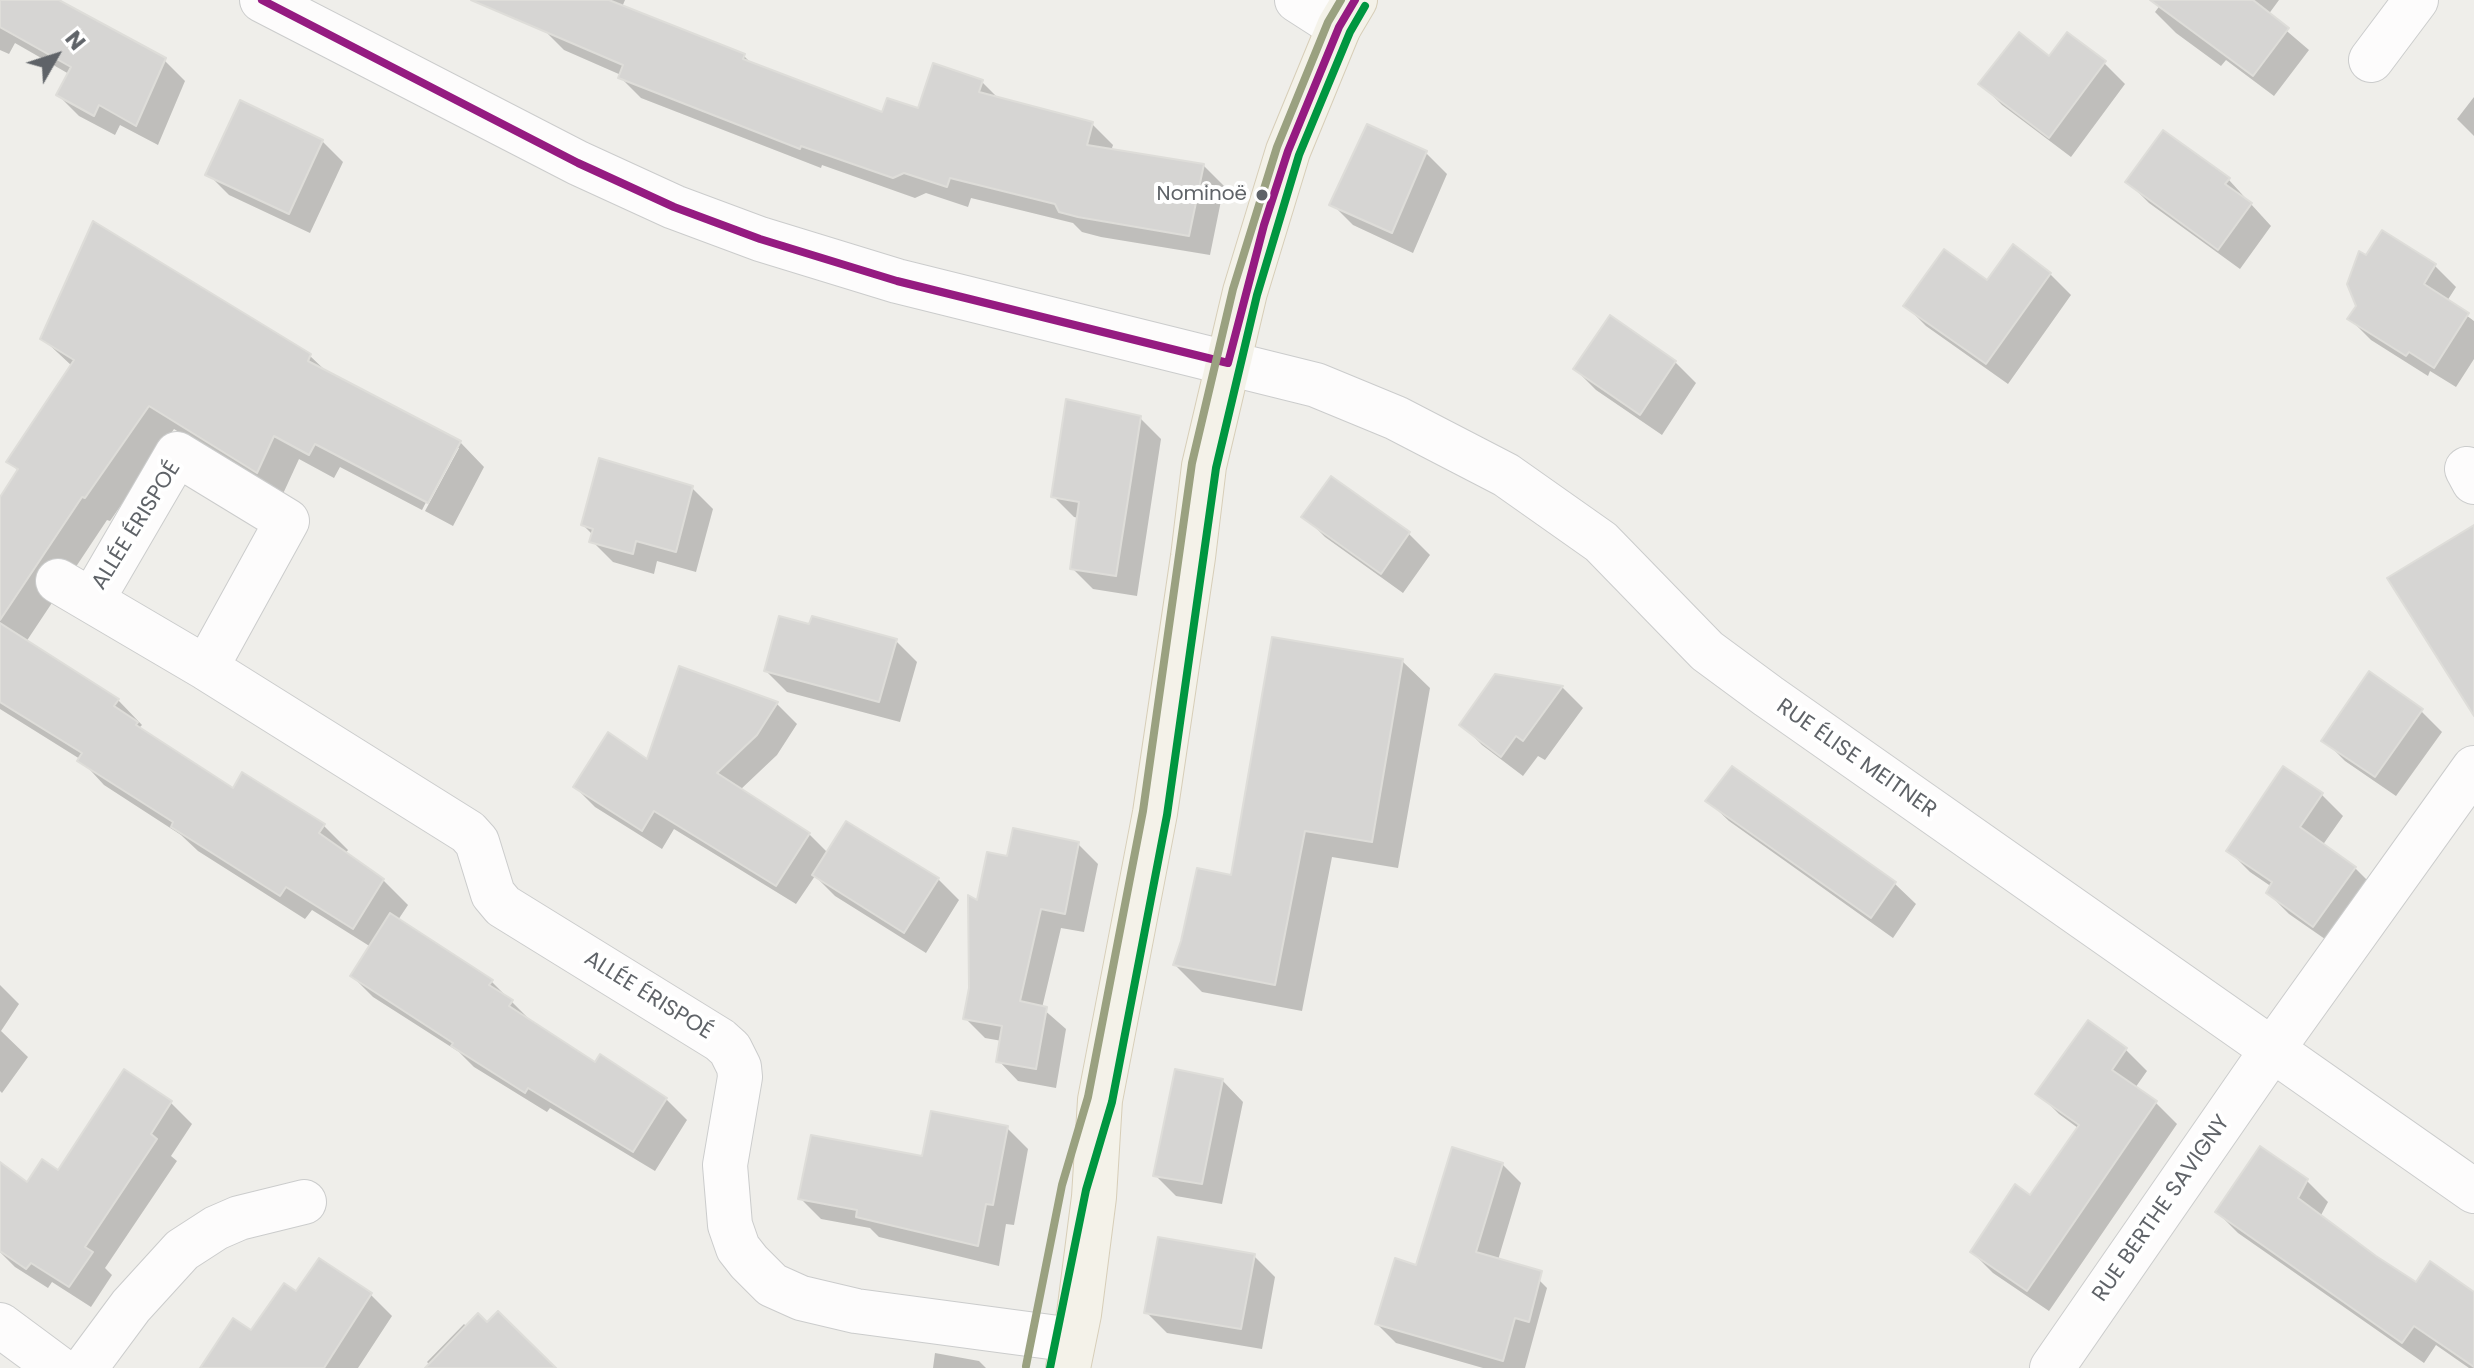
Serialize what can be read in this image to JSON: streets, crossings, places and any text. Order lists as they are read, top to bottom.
{
  "streets": {
    "street": ["ALLÉE ÉRISPOÉ", "RUE ÉLISE MEITNER", "RUE BERTHE SAVIGNY"]
  },
  "crossings": [
    ["RUE ÉLISE MEITNER", "RUE BERTHE SAVIGNY"]
  ],
  "places": ["Nominoë"],
  "north": "top right"
}
